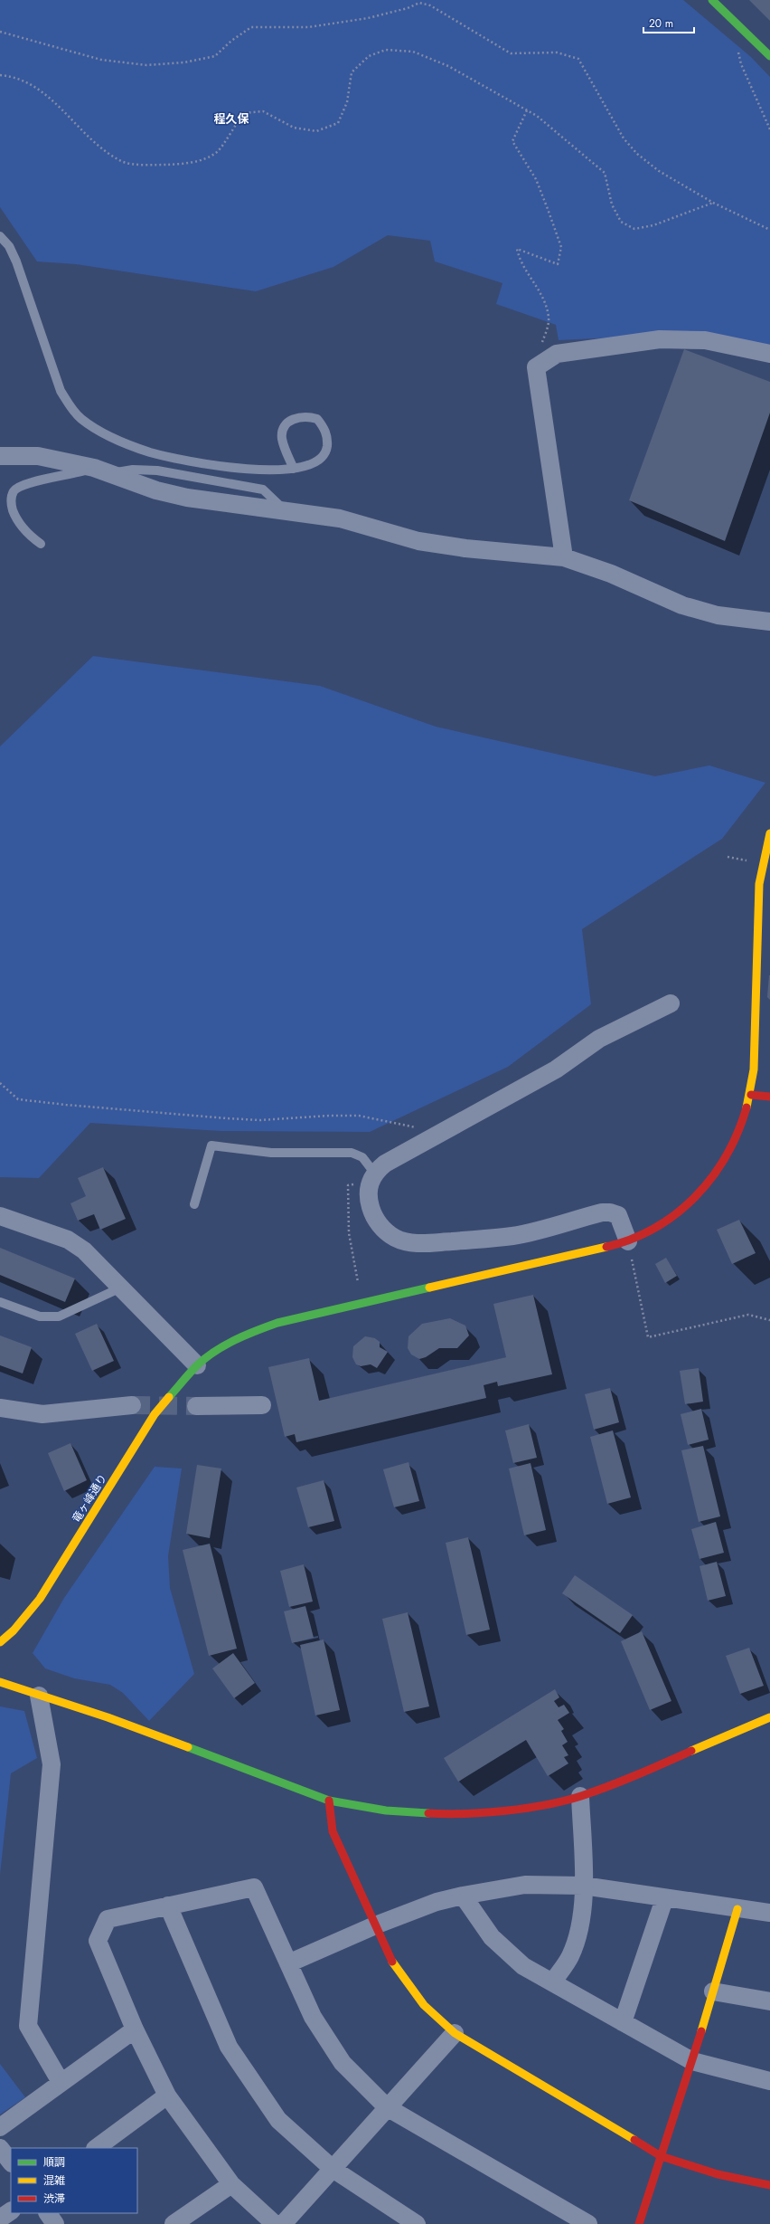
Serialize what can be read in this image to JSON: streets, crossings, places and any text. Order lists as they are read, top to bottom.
{
  "streets": {
    "street": ["竜ヶ峰通り"]
  },
  "districts": ["程久保"],
  "legend": ["順調", "混雑", "渋滞"],
  "scale_bar": "20 m"
}
